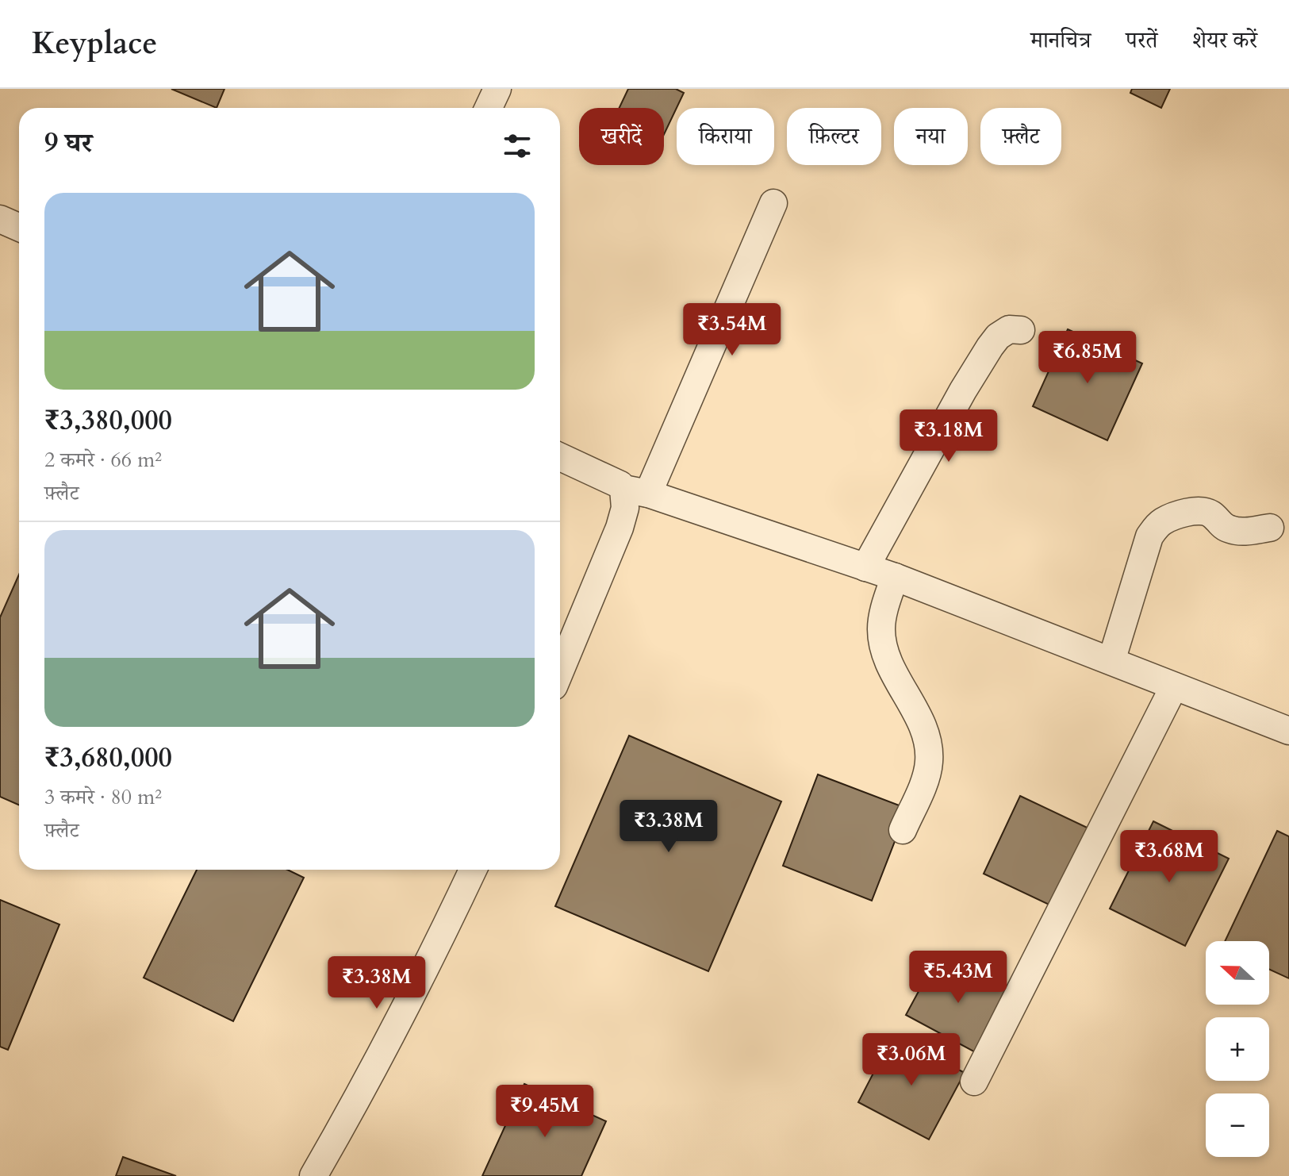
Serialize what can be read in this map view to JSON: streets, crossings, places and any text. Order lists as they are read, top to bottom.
{
  "north": "left",
  "page": {
    "header": "Keyplace",
    "nav": ["मानचित्र", "परतें", "शेयर करें"],
    "chip": [
      "खरीदें",
      "किराया",
      "फ़िल्टर",
      "नया",
      "फ़्लैट"
    ],
    "heading": "9 घर",
    "list": [
      {
        "name": "₹3,380,000",
        "note": "2 कमरे · 66 m² · फ़्लैट"
      },
      {
        "name": "₹3,680,000",
        "note": "3 कमरे · 80 m² · फ़्लैट"
      }
    ],
    "price": [
      "₹3.54M",
      "₹6.85M",
      "₹3.18M",
      "₹3.38M",
      "₹3.68M",
      "₹5.43M",
      "₹3.38M",
      "₹3.06M",
      "₹9.45M"
    ],
    "map_buttons": ["+", "−"]
  }
}
